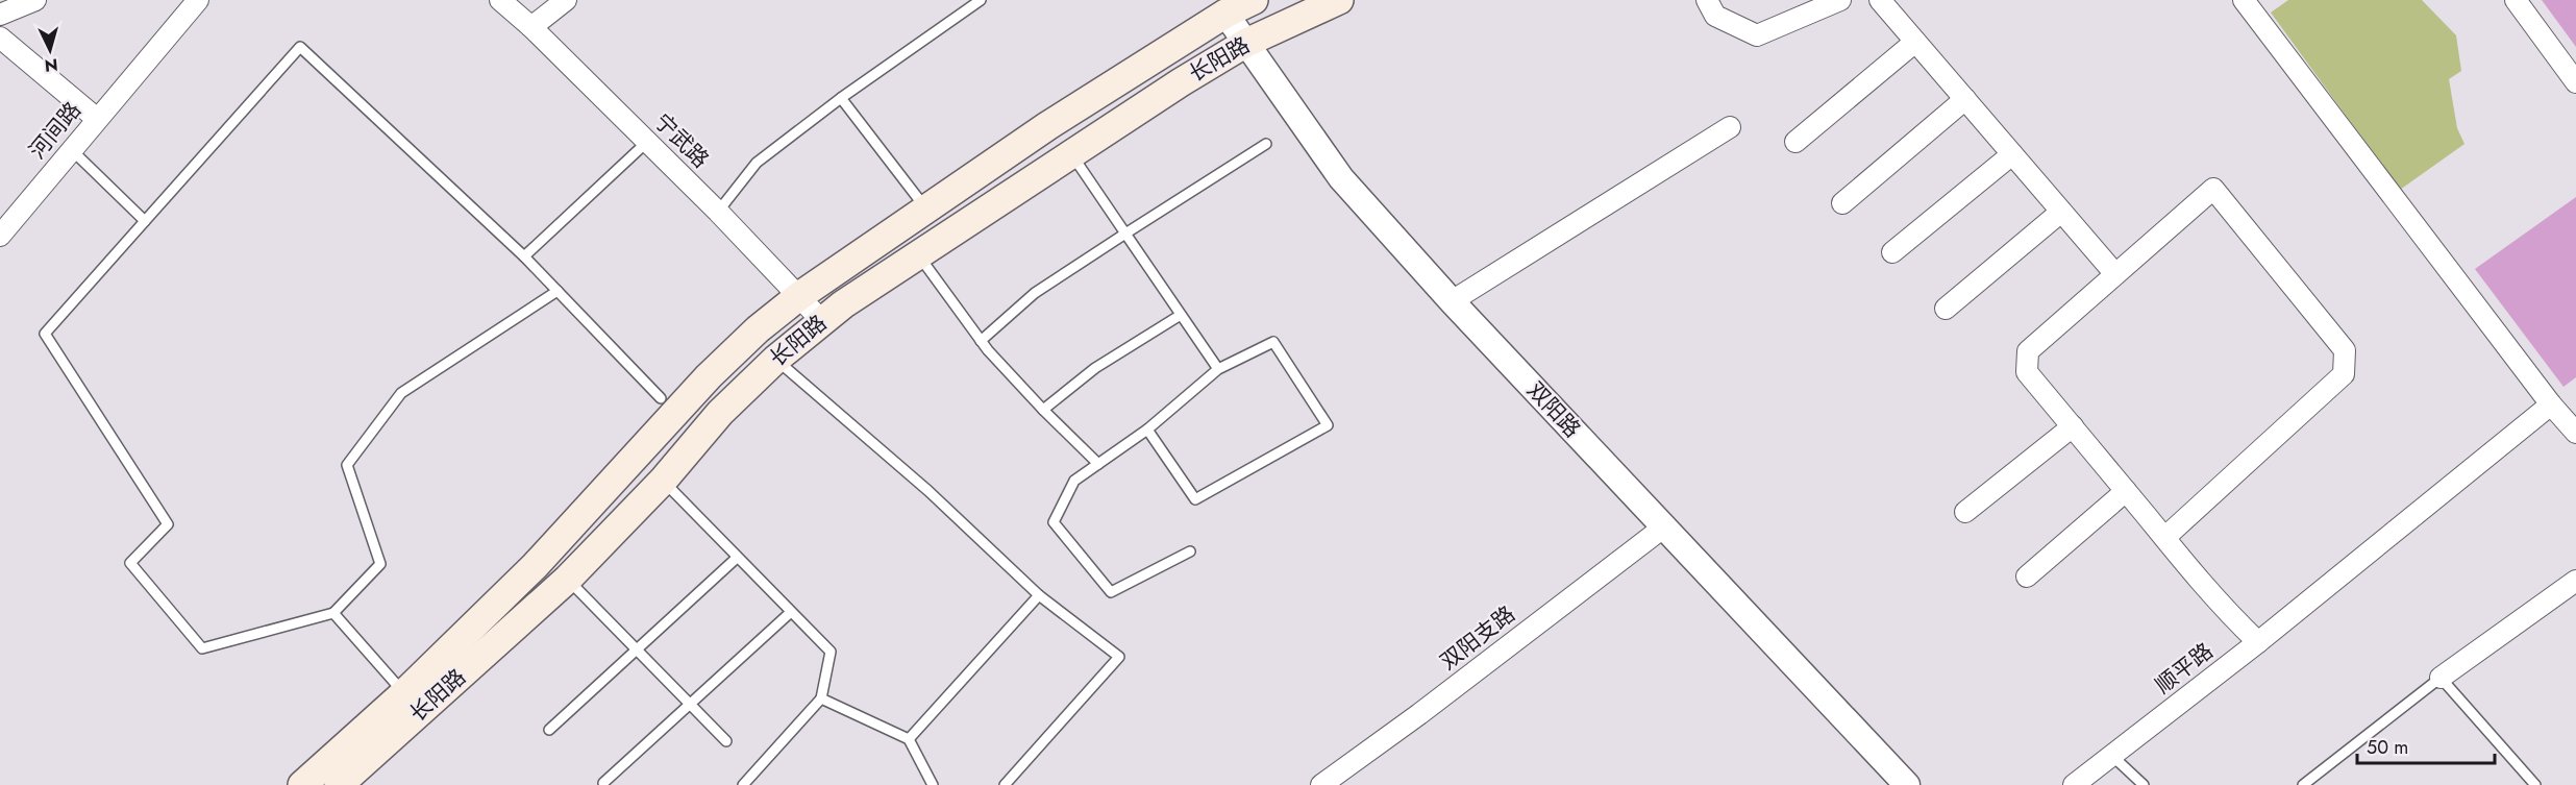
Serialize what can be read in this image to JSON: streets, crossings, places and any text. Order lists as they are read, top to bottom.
{
  "streets": {
    "main road": ["长阳路"],
    "street": [
      "河间路",
      "宁武路",
      "双阳路",
      "双阳支路",
      "顺平路"
    ]
  },
  "crossings": [
    ["长阳路", "宁武路"],
    ["长阳路", "双阳路"],
    ["双阳路", "双阳支路"]
  ],
  "scale_bar": "50 m",
  "north": "bottom"
}
